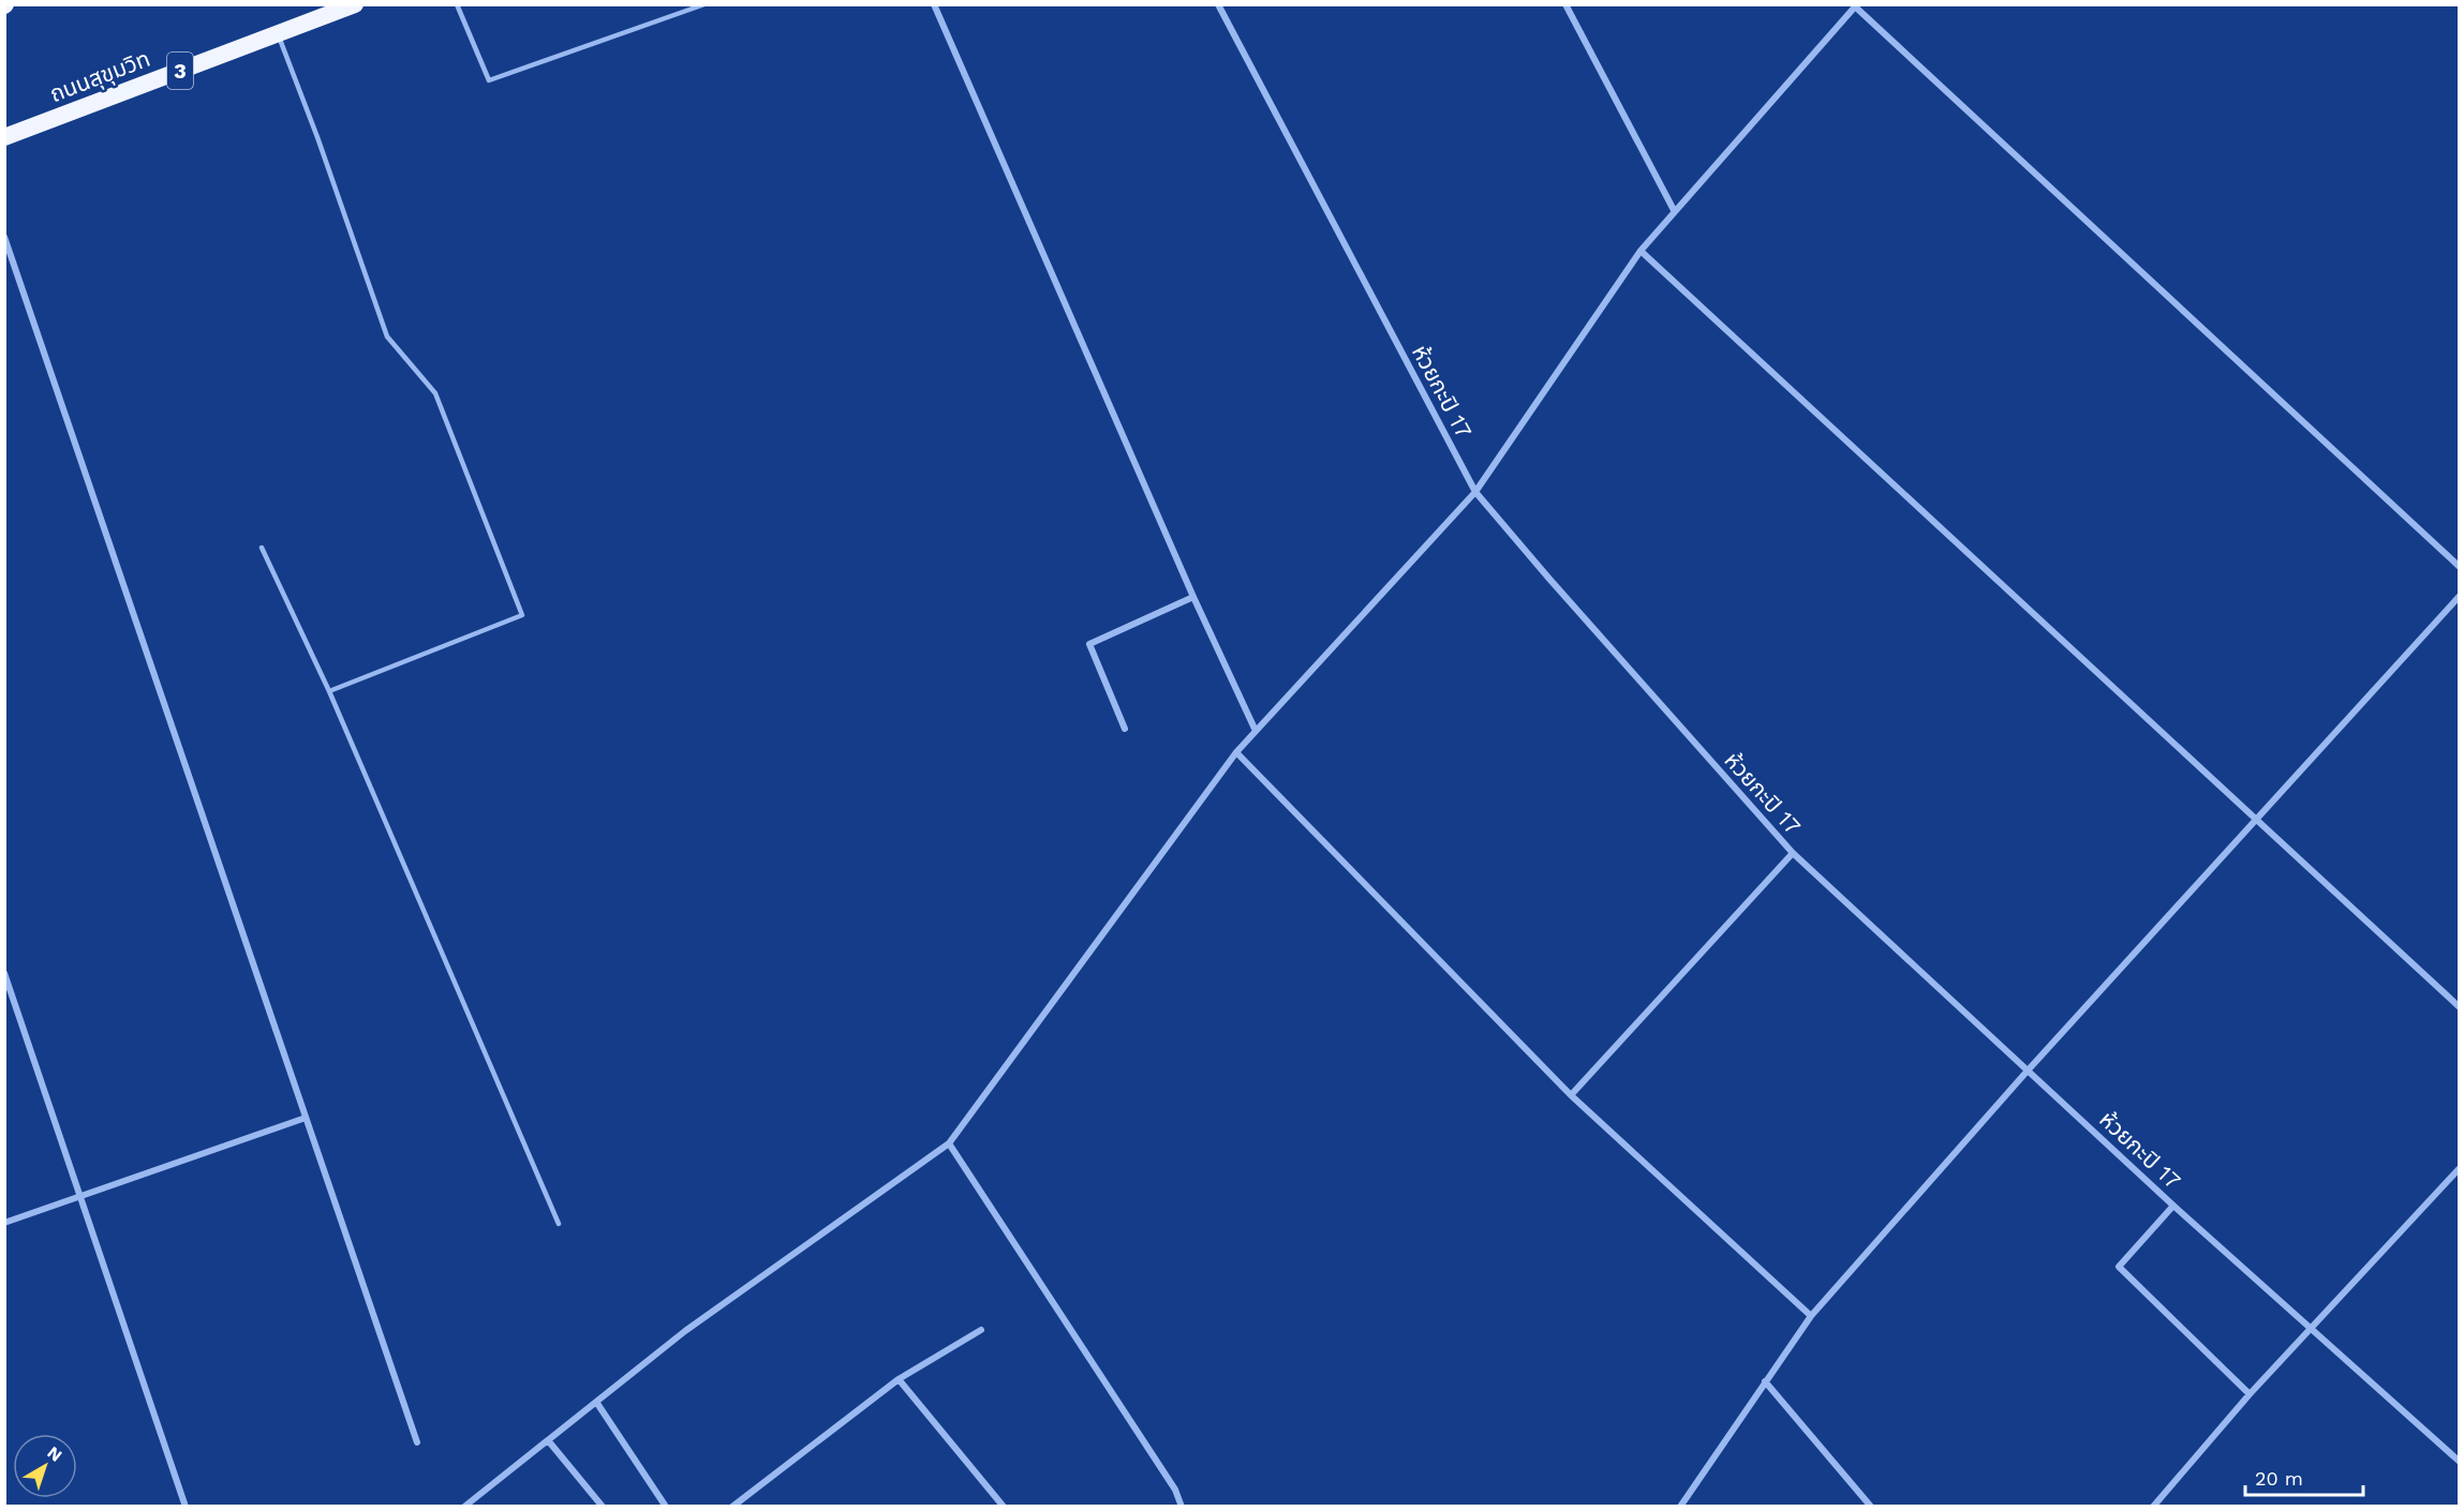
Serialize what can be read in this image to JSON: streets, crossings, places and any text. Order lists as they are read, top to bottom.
{
  "streets": {
    "highway": ["3", "ถนนสุขุมวิท"],
    "street": ["ห้วยกะปิ 17"]
  },
  "scale_bar": "20 m",
  "north": "top right"
}
